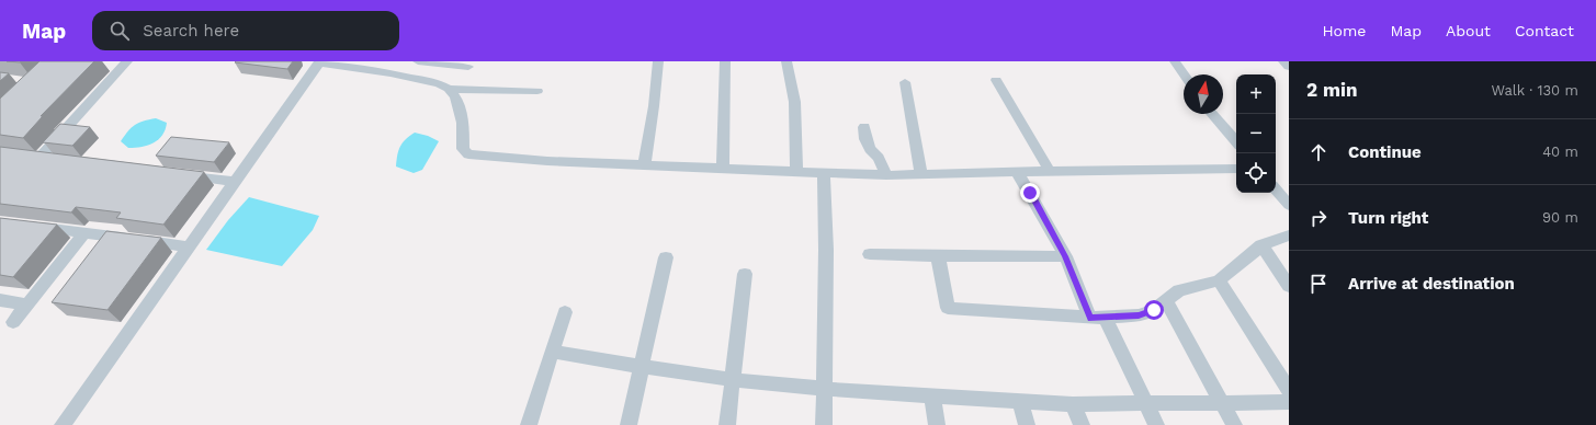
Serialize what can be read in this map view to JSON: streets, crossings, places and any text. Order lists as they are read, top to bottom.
{
  "north": "top",
  "page": {
    "header": "Map",
    "search": "Search here",
    "nav": [
      "Home",
      "Map",
      "About",
      "Contact"
    ],
    "heading": ["2 min", "Walk · 130 m"],
    "map_buttons": ["+", "−"],
    "list": [
      ["Continue", "40 m"],
      ["Turn right", "90 m"],
      "Arrive at destination"
    ]
  }
}
